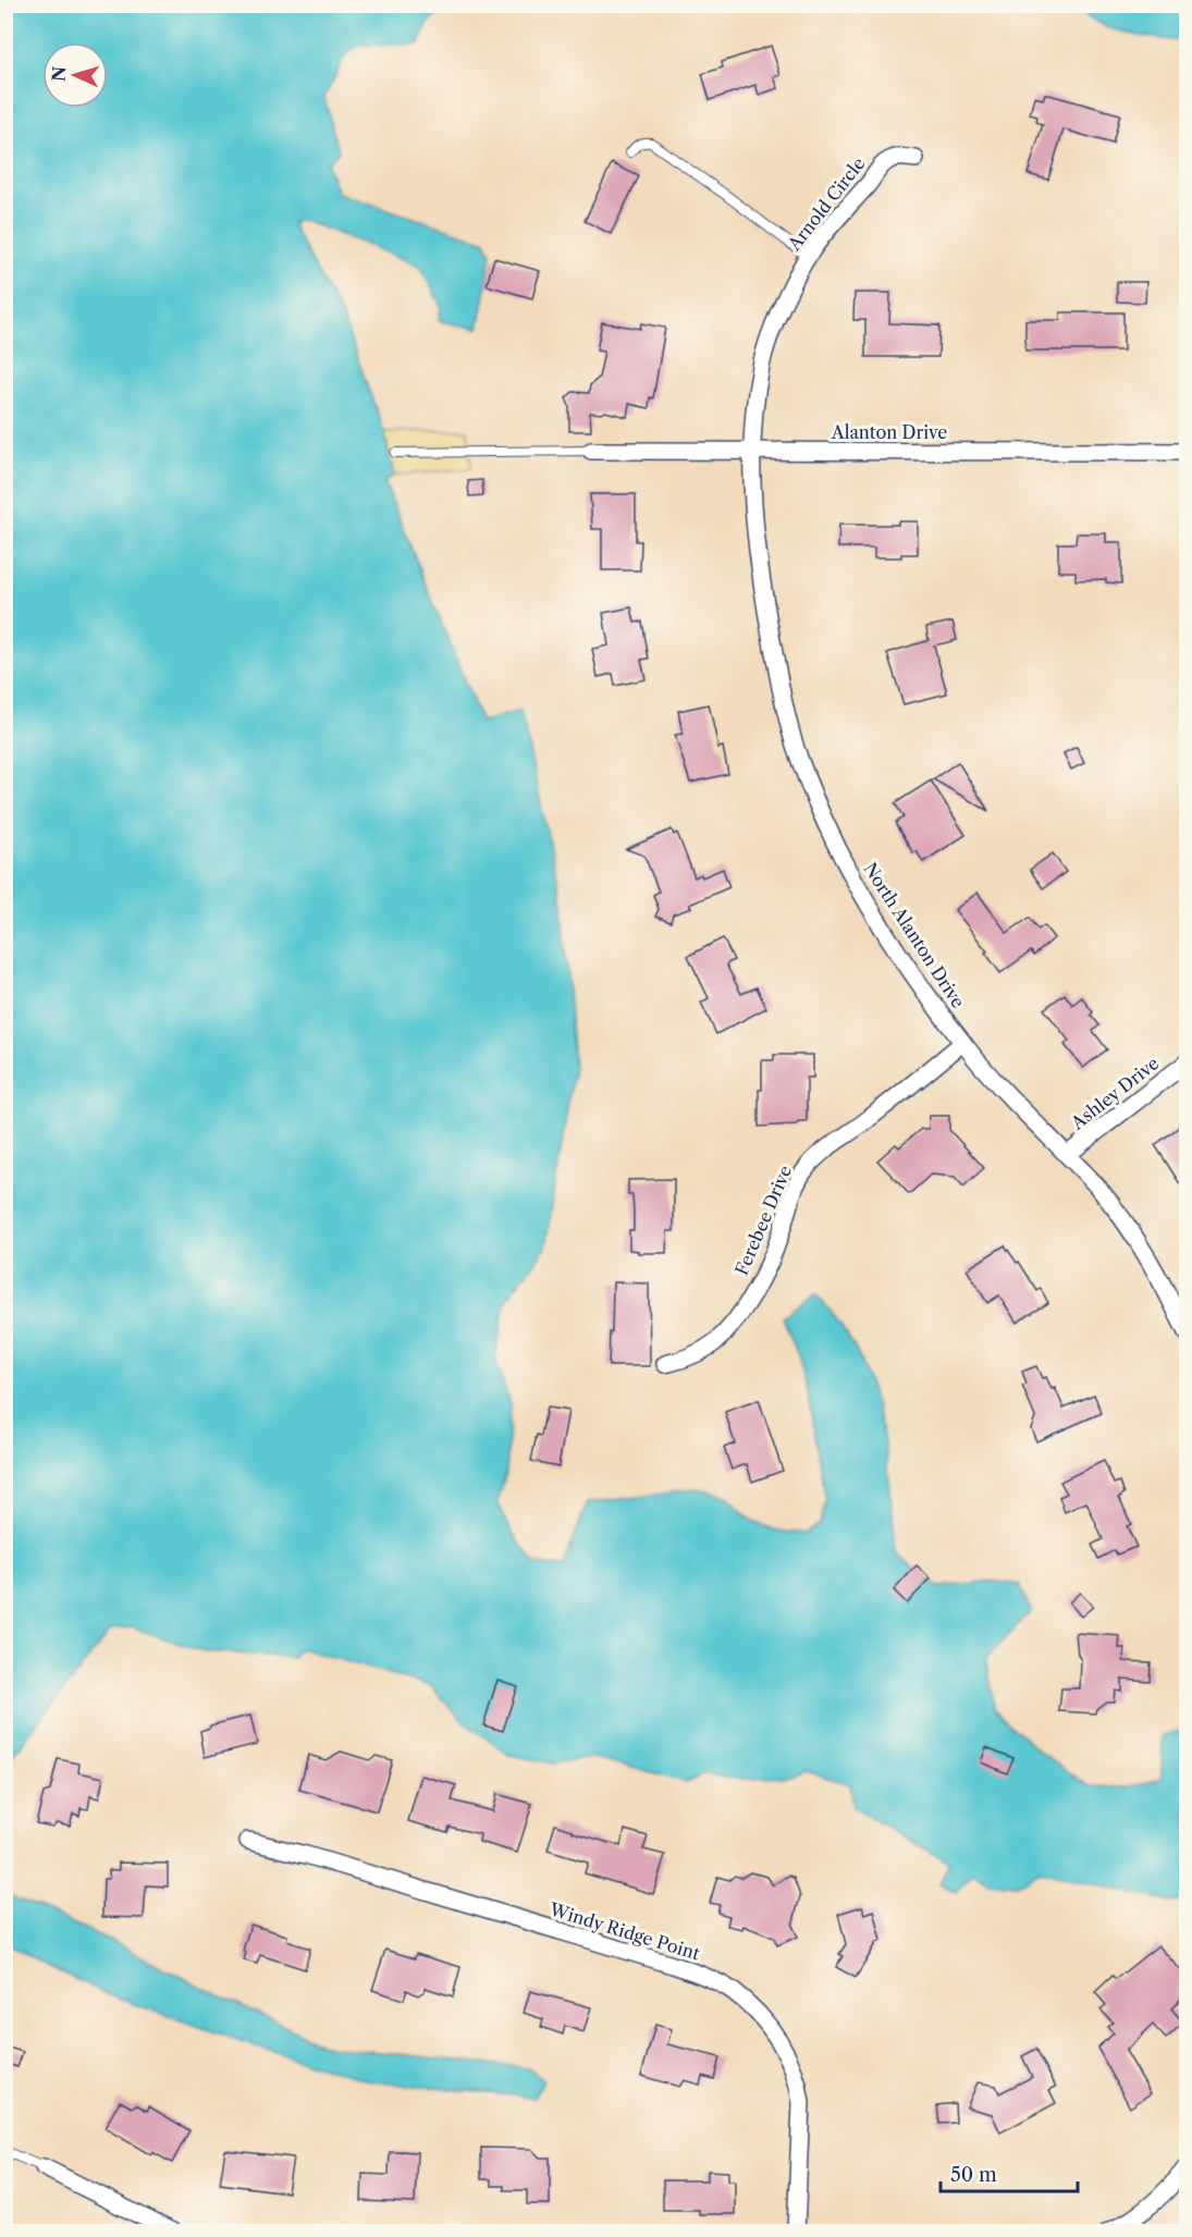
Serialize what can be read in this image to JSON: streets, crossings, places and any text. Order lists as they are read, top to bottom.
{
  "streets": {
    "street": [
      "Arnold Circle",
      "Alanton Drive",
      "North Alanton Drive",
      "Ashley Drive",
      "Ferebee Drive",
      "Windy Ridge Point"
    ]
  },
  "crossings": [
    ["Arnold Circle", "Alanton Drive"],
    ["Arnold Circle", "North Alanton Drive"],
    ["Alanton Drive", "North Alanton Drive"],
    ["North Alanton Drive", "Ashley Drive"],
    ["North Alanton Drive", "Ferebee Drive"]
  ],
  "scale_bar": "50 m",
  "north": "left"
}
